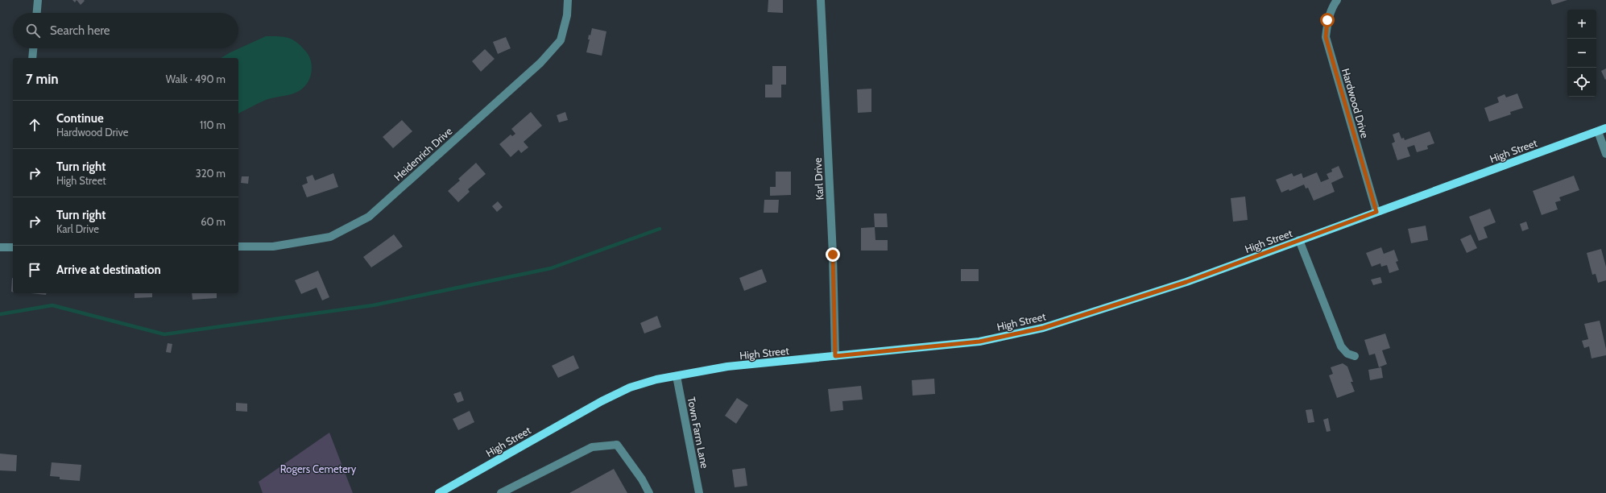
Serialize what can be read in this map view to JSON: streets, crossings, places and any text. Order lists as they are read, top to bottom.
{
  "streets": {
    "main road": ["High Street"],
    "street": [
      "Hardwood Drive",
      "Heidenrich Drive",
      "Karl Drive",
      "Town Farm Lane"
    ]
  },
  "crossings": [
    ["Hardwood Drive", "High Street"],
    ["High Street", "Karl Drive"],
    ["High Street", "Town Farm Lane"]
  ],
  "parks": ["Rogers Cemetery"],
  "page": {
    "map_buttons": ["+", "−"],
    "search": "Search here",
    "heading": ["7 min", "Walk · 490 m"],
    "list": [
      ["Continue", "Hardwood Drive", "110 m"],
      ["Turn right", "High Street", "320 m"],
      ["Turn right", "Karl Drive", "60 m"],
      "Arrive at destination"
    ]
  }
}
